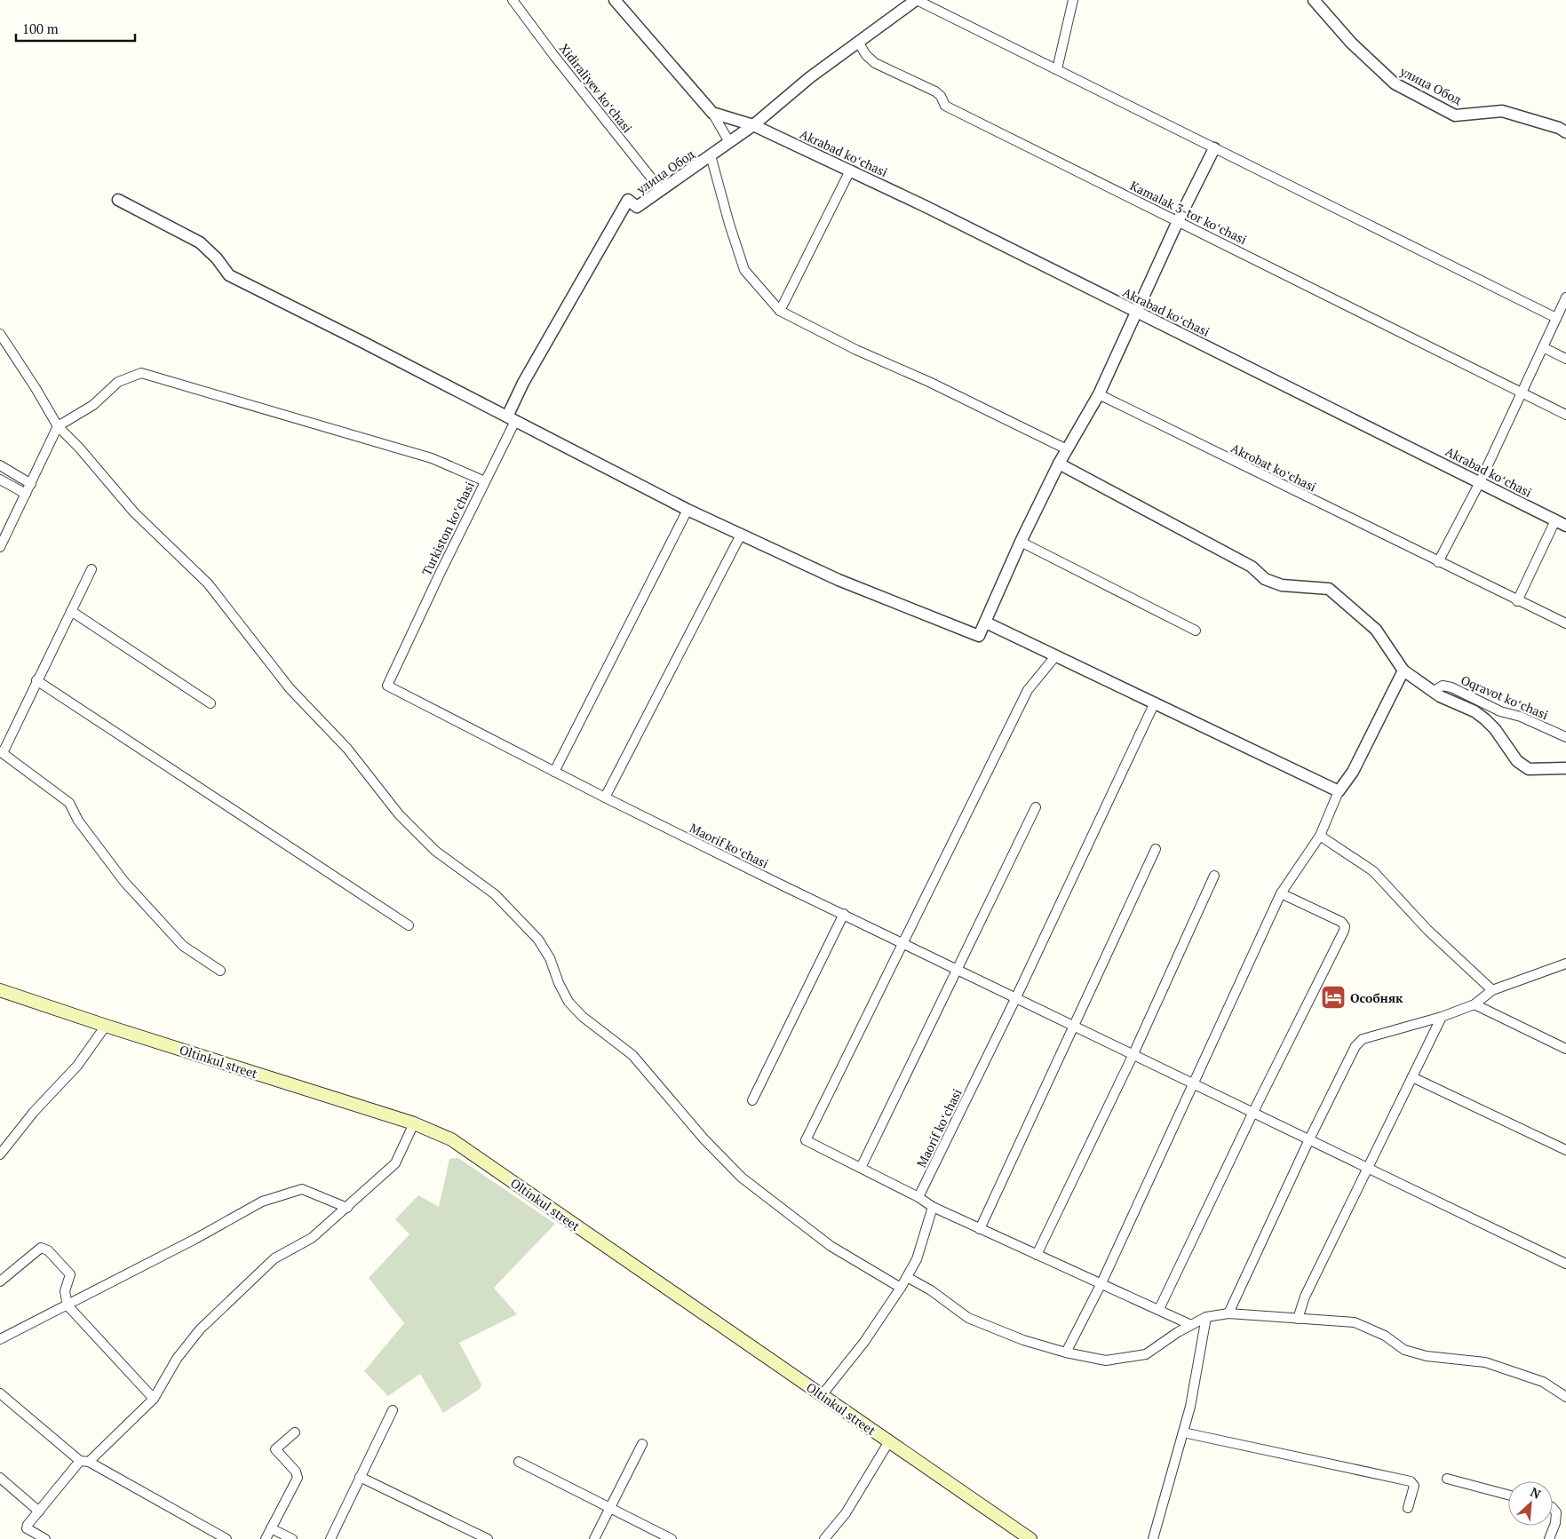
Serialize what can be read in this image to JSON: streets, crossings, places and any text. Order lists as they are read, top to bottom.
{
  "streets": {
    "main road": ["Oltinkul street"],
    "street": [
      "улица Обод",
      "Xidiraliyev koʻchasi",
      "Akrabad koʻchasi",
      "Kamalak 3-tor koʻchasi",
      "Akrobat koʻchasi",
      "Turkiston koʻchasi",
      "Oqravot koʻchasi",
      "Maorif koʻchasi"
    ]
  },
  "crossings": [
    ["улица Обод", "Xidiraliyev koʻchasi"],
    ["улица Обод", "Akrabad koʻchasi"],
    ["улица Обод", "Kamalak 3-tor koʻchasi"],
    ["Turkiston koʻchasi", "Maorif koʻchasi"]
  ],
  "places": {
    "hotel": ["Особняк"]
  },
  "scale_bar": "100 m",
  "north": "top right"
}
